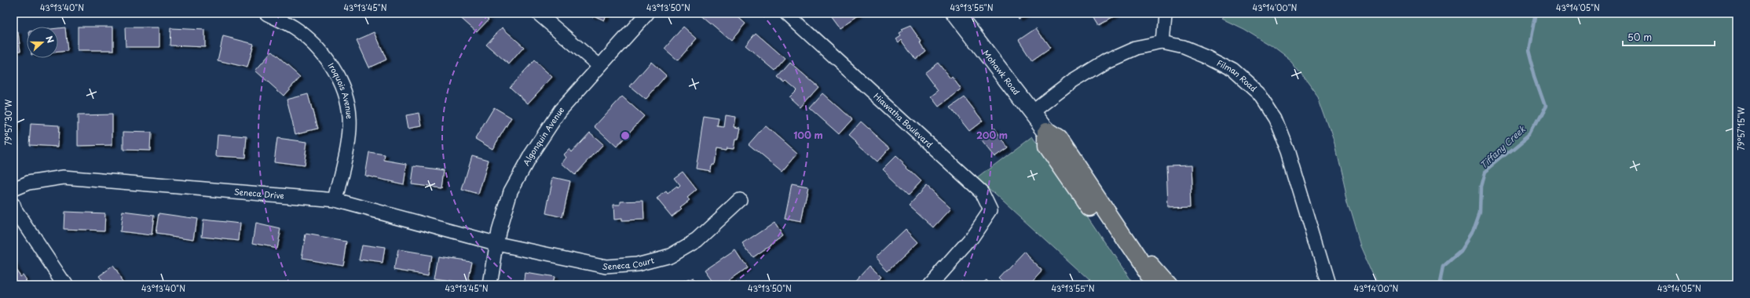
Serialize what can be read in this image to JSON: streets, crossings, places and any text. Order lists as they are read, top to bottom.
{
  "streets": {
    "main road": ["Mohawk Road"],
    "street": [
      "Filman Road",
      "Iroquois Avenue",
      "Hiawatha Boulevard",
      "Algonquin Avenue",
      "Seneca Drive",
      "Seneca Court"
    ]
  },
  "crossings": [
    ["Mohawk Road", "Filman Road"],
    ["Iroquois Avenue", "Seneca Drive"],
    ["Algonquin Avenue", "Seneca Drive"],
    ["Algonquin Avenue", "Seneca Court"],
    ["Seneca Drive", "Seneca Court"]
  ],
  "water": ["Tiffany Creek"],
  "scale_bar": "50 m",
  "north": "right",
  "coordinates": [
    "43°13'40\"N",
    "43°13'45\"N",
    "43°13'50\"N",
    "43°13'55\"N",
    "43°14'00\"N",
    "43°14'05\"N",
    "79°57'30\"W",
    "79°57'15\"W"
  ],
  "rings": ["100 m", "200 m"]
}
